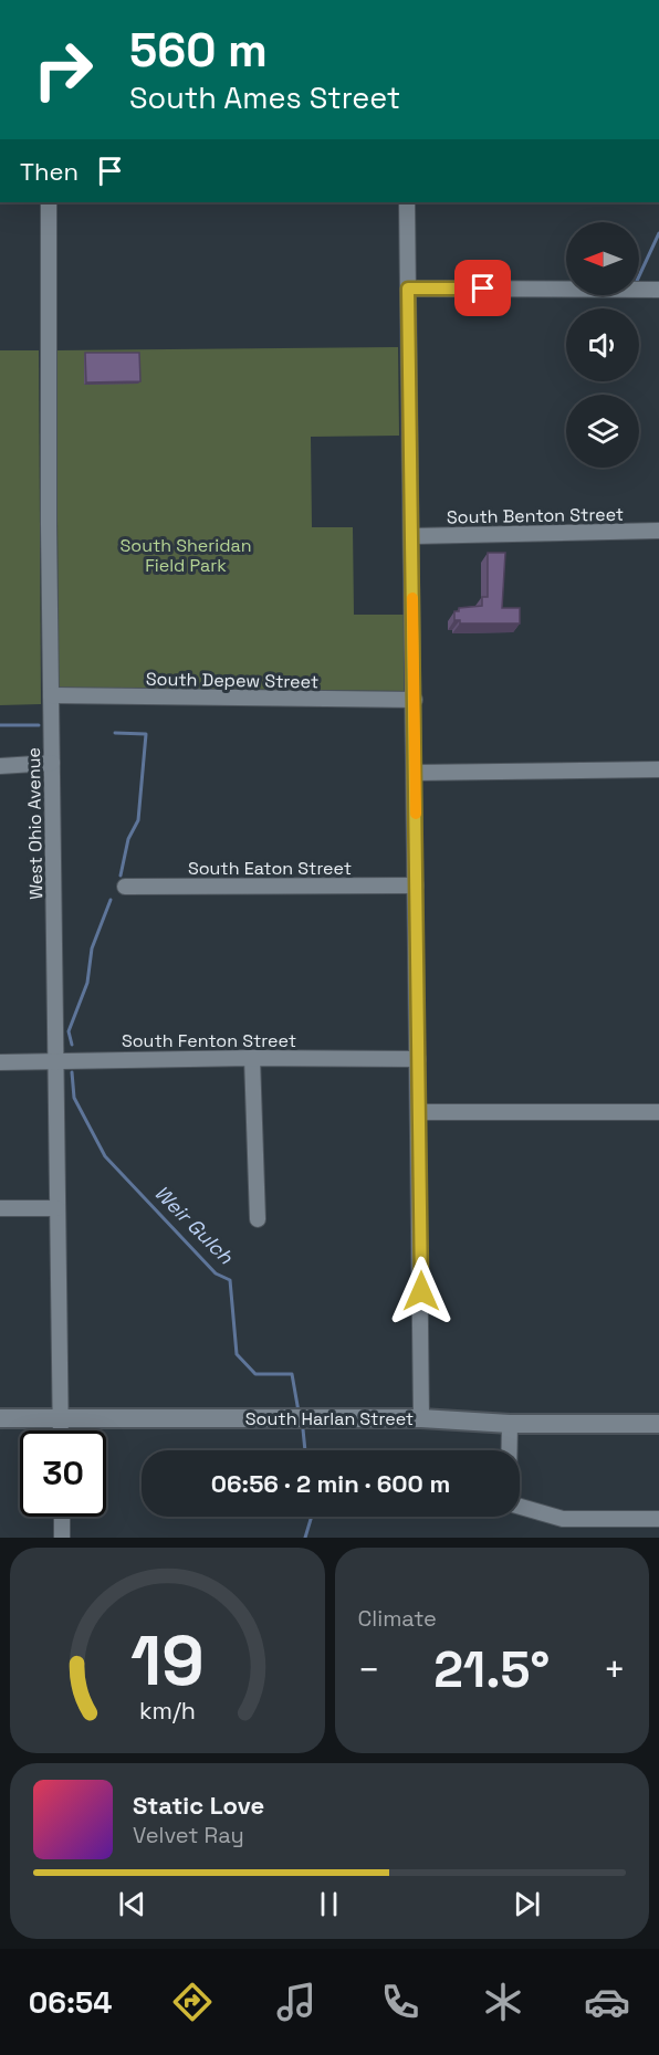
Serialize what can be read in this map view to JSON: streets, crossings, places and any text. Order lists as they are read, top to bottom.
{
  "streets": {
    "street": [
      "South Benton Street",
      "South Depew Street",
      "West Ohio Avenue",
      "South Eaton Street",
      "South Fenton Street",
      "South Harlan Street"
    ]
  },
  "crossings": [
    ["South Depew Street", "West Ohio Avenue"],
    ["West Ohio Avenue", "South Fenton Street"],
    ["West Ohio Avenue", "South Harlan Street"]
  ],
  "water": ["Weir Gulch"],
  "parks": ["South Sheridan Field Park"],
  "north": "left",
  "page": {
    "turn": ["560 m", "South Ames Street"],
    "then": "Then",
    "limit": "30",
    "trip": "06:56 · 2 min · 600 m",
    "tile": "Climate",
    "heat": ["−", "21.5°", "+"],
    "song": ["Static Love", "Velvet Ray"],
    "tabs": "06:54",
    "gauge": ["19", "km/h"]
  }
}
